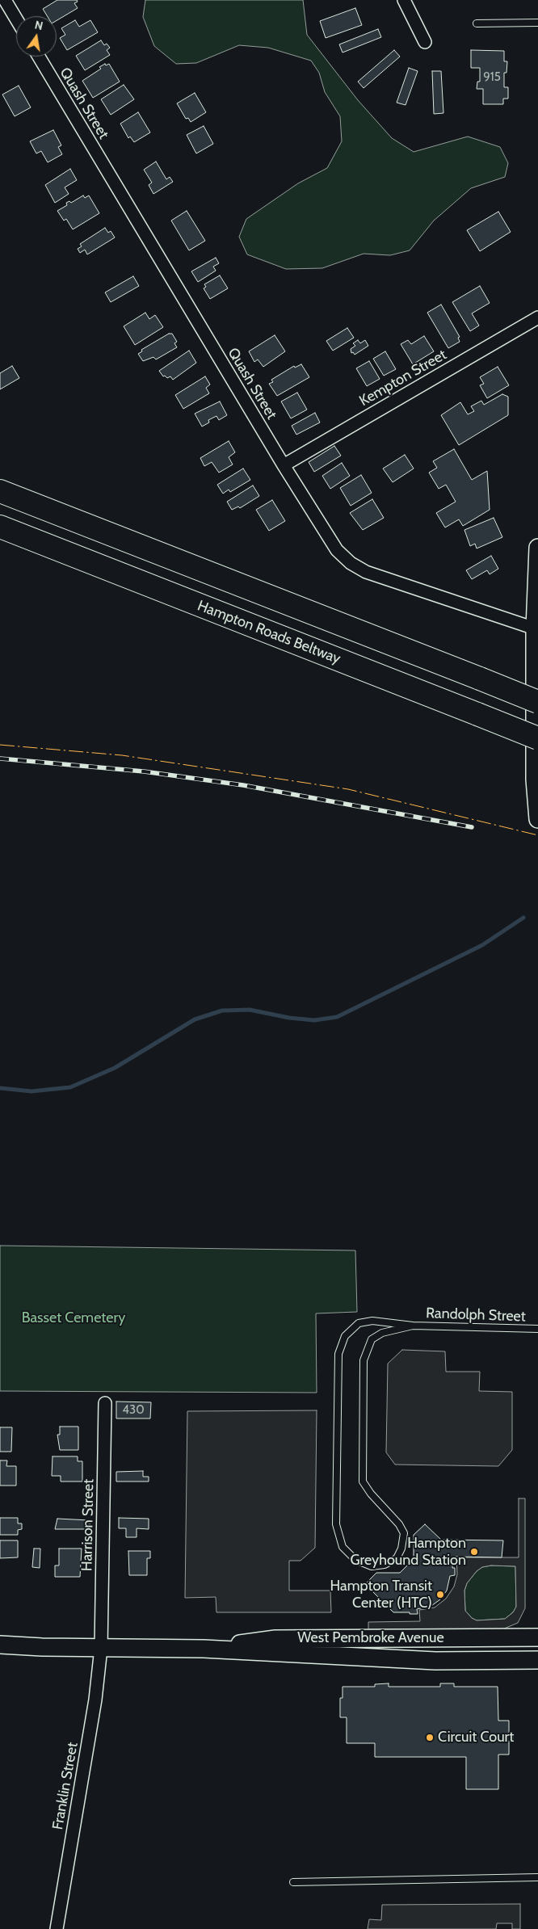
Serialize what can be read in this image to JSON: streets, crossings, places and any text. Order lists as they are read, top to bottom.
{
  "streets": {
    "highway": ["Hampton Roads Beltway"],
    "main road": ["West Pembroke Avenue"],
    "street": [
      "Quash Street",
      "Kempton Street",
      "Harrison Street",
      "Franklin Street"
    ],
    "lane": ["Randolph Street"]
  },
  "crossings": [
    ["Quash Street", "Kempton Street"],
    ["Harrison Street", "West Pembroke Avenue"],
    ["Harrison Street", "Franklin Street"],
    ["West Pembroke Avenue", "Franklin Street"]
  ],
  "parks": ["Basset Cemetery"],
  "places": ["Hampton Greyhound Station", "Hampton Transit Center (HTC)", "Circuit Court"],
  "house_numbers": ["915", "430"],
  "north": "top"
}
